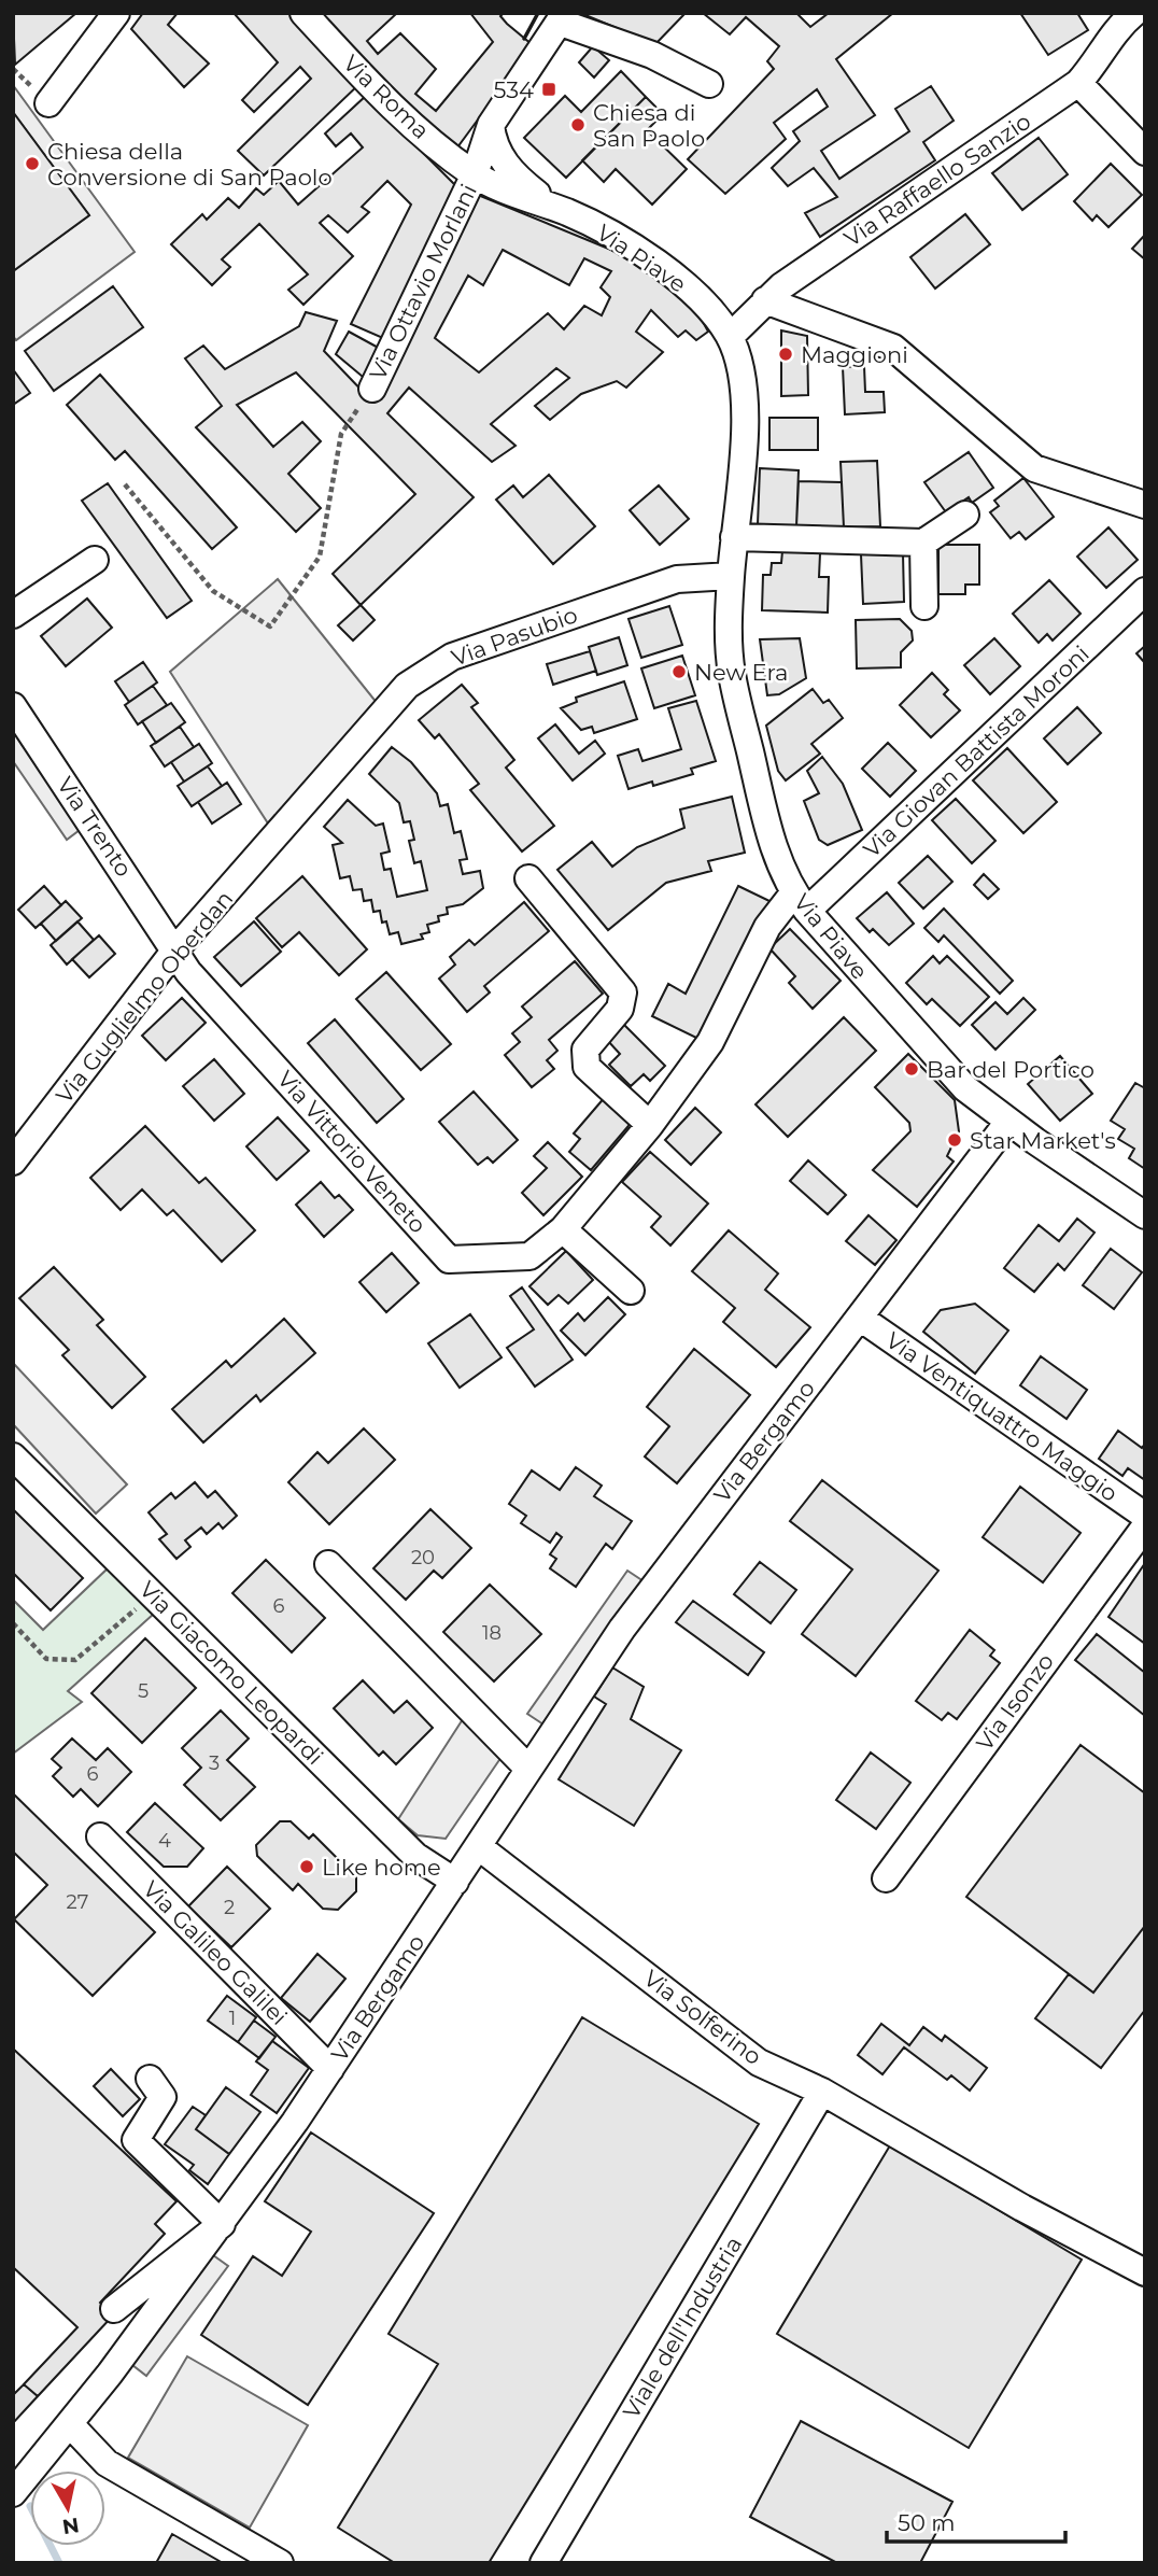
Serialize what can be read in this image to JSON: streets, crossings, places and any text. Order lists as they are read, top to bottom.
{
  "streets": {
    "street": [
      "Via Roma",
      "Via Raffaello Sanzio",
      "Via Piave",
      "Via Ottavio Morlani",
      "Via Pasubio",
      "Via Giovan Battista Moroni",
      "Via Trento",
      "Via Guglielmo Oberdan",
      "Via Vittorio Veneto",
      "Via Ventiquattro Maggio",
      "Via Bergamo",
      "Via Giacomo Leopardi",
      "Via Isonzo",
      "Via Galileo Galilei",
      "Via Solferino",
      "Viale dell'Industria"
    ]
  },
  "crossings": [
    ["Via Roma", "Via Piave"],
    ["Via Roma", "Via Ottavio Morlani"],
    ["Via Raffaello Sanzio", "Via Piave"],
    ["Via Piave", "Via Ottavio Morlani"],
    ["Via Piave", "Via Pasubio"],
    ["Via Piave", "Via Giovan Battista Moroni"],
    ["Via Piave", "Via Vittorio Veneto"],
    ["Via Piave", "Via Bergamo"],
    ["Via Pasubio", "Via Guglielmo Oberdan"],
    ["Via Giovan Battista Moroni", "Via Vittorio Veneto"],
    ["Via Trento", "Via Guglielmo Oberdan"],
    ["Via Trento", "Via Vittorio Veneto"],
    ["Via Guglielmo Oberdan", "Via Vittorio Veneto"],
    ["Via Ventiquattro Maggio", "Via Bergamo"],
    ["Via Bergamo", "Via Giacomo Leopardi"],
    ["Via Bergamo", "Via Galileo Galilei"],
    ["Via Bergamo", "Via Solferino"],
    ["Via Solferino", "Viale dell'Industria"]
  ],
  "places": {
    "transit": ["534"],
    "other": [
      "Chiesa di San Paolo",
      "Chiesa della Conversione di San Paolo",
      "Maggioni",
      "New Era",
      "Bar del Portico",
      "Star Market's",
      "Like home"
    ]
  },
  "house_numbers": [
    "20",
    "6",
    "18",
    "5",
    "3",
    "6",
    "4",
    "27",
    "2",
    "1"
  ],
  "scale_bar": "50 m",
  "north": "bottom"
}
